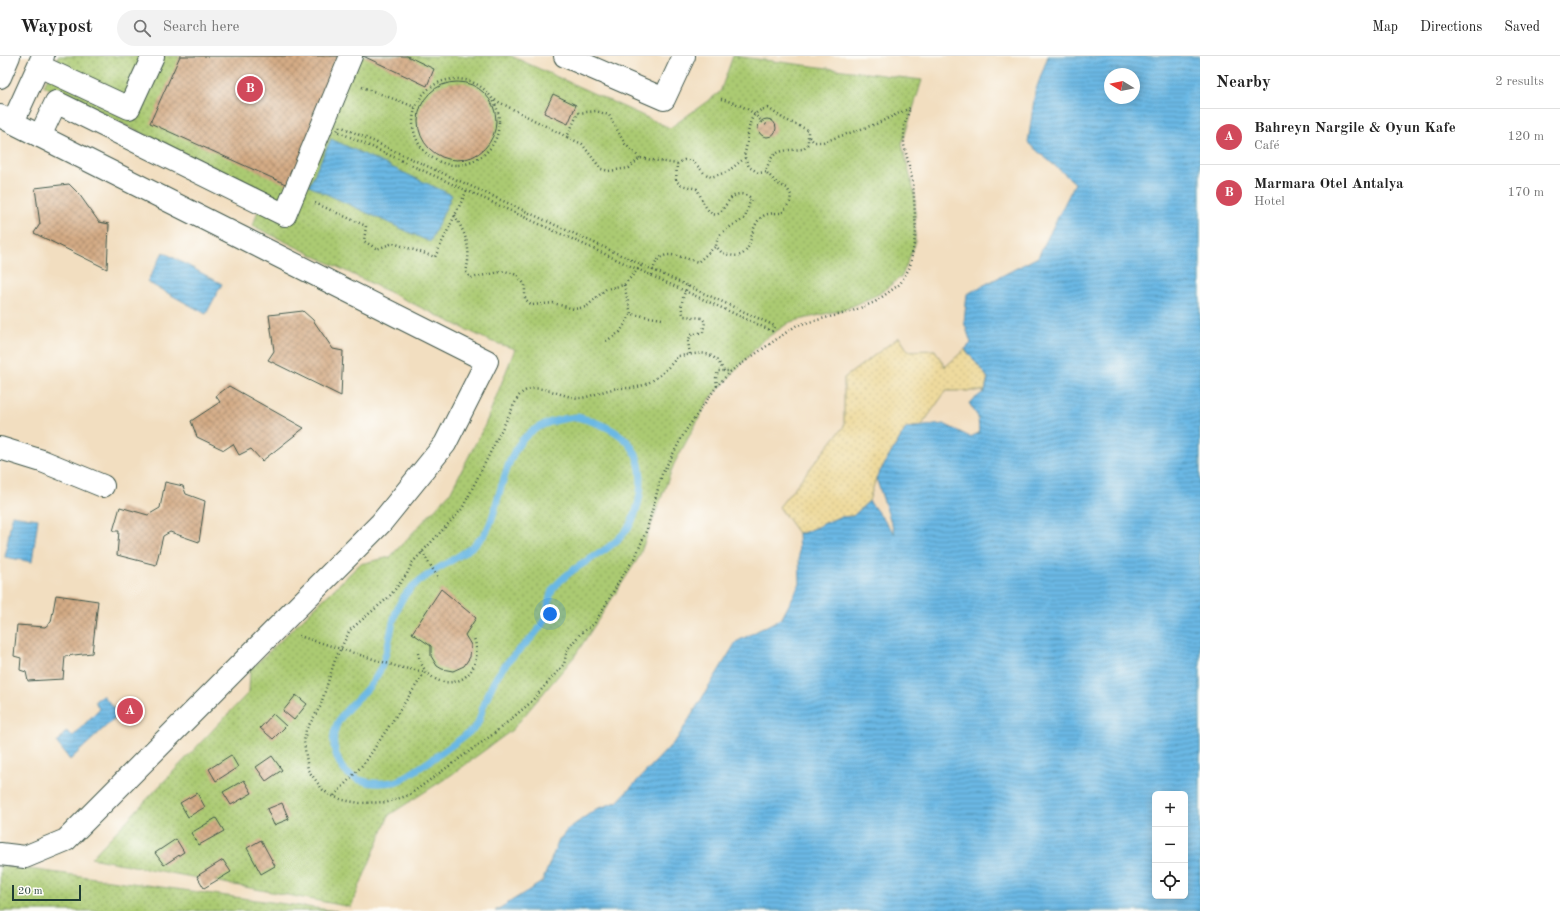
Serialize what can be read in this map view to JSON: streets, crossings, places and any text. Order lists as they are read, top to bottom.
{
  "scale_bar": "20 m",
  "north": "left",
  "page": {
    "header": "Waypost",
    "search": "Search here",
    "nav": ["Map", "Directions", "Saved"],
    "heading": ["Nearby", "2 results"],
    "pins": ["B", "A"],
    "list": [
      {
        "mark": "A",
        "name": "Bahreyn Nargile & Oyun Kafe",
        "note": "Café",
        "value": "120 m"
      },
      {
        "mark": "B",
        "name": "Marmara Otel Antalya",
        "note": "Hotel",
        "value": "170 m"
      }
    ],
    "map_buttons": ["+", "−"],
    "scale": "20 m"
  }
}
